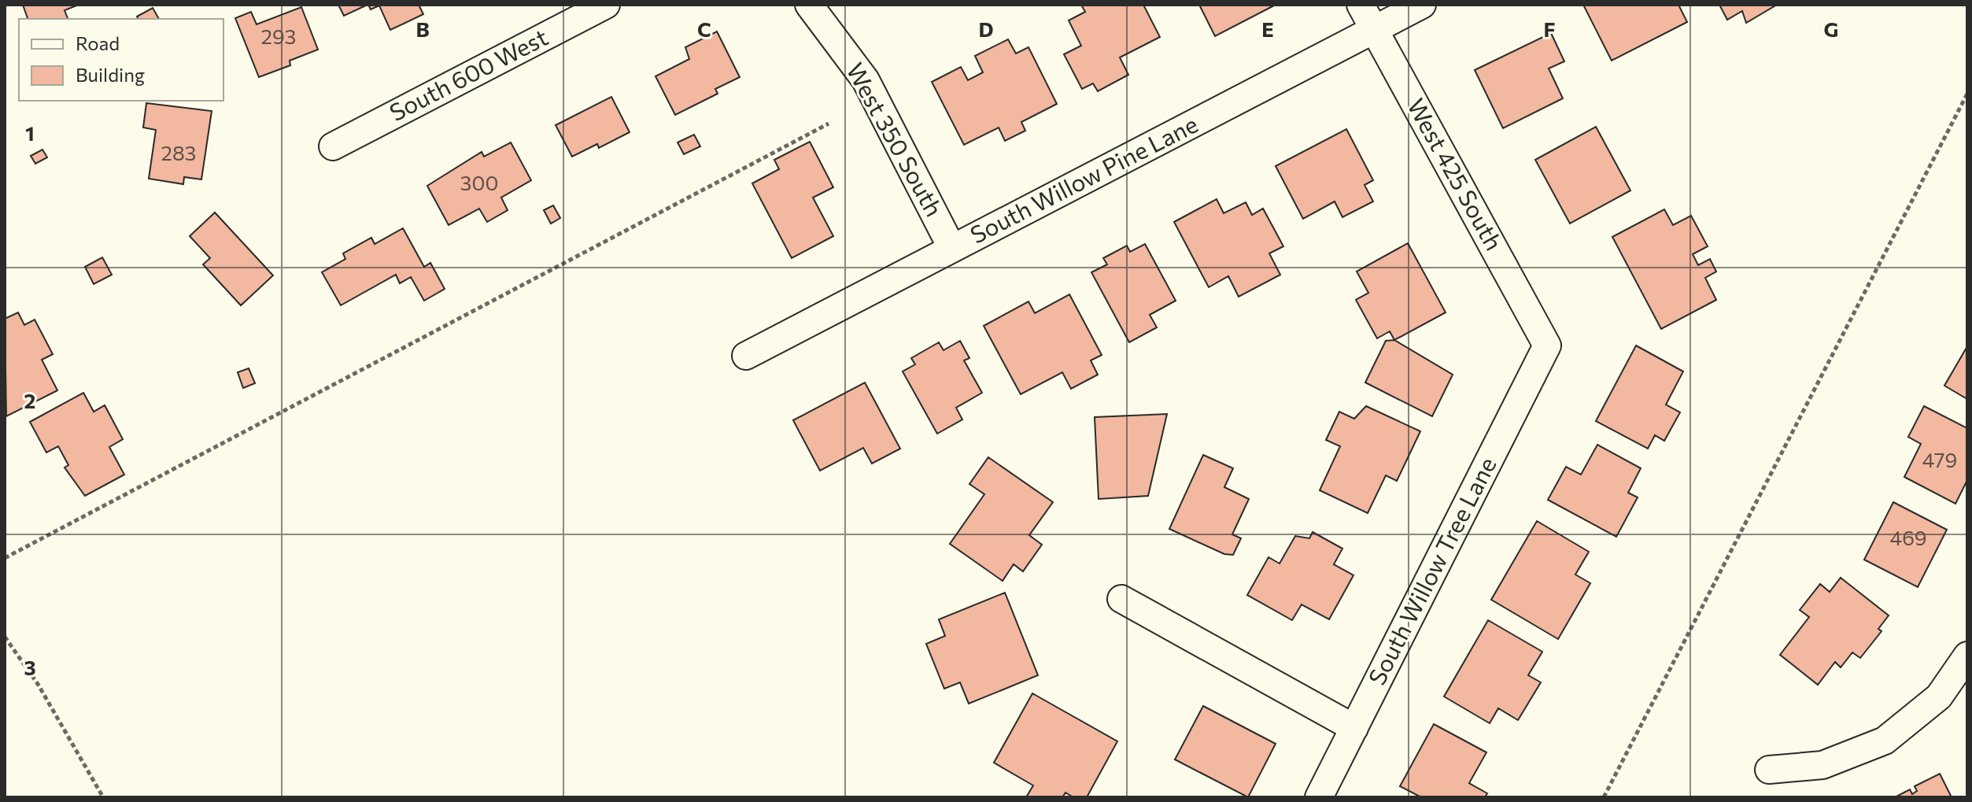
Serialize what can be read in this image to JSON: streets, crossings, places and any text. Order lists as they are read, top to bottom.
{
  "streets": {
    "street": [
      "South 600 West",
      "West 350 South",
      "West 425 South",
      "South Willow Pine Lane",
      "South Willow Tree Lane"
    ]
  },
  "crossings": [
    ["West 350 South", "South Willow Pine Lane"],
    ["West 425 South", "South Willow Pine Lane"],
    ["West 425 South", "South Willow Tree Lane"]
  ],
  "house_numbers": [
    "293",
    "283",
    "300",
    "479",
    "469"
  ],
  "legend": ["Road", "Building"],
  "grid": {
    "columns": [
      "B",
      "C",
      "D",
      "E",
      "F",
      "G"
    ],
    "rows": ["1", "2", "3"]
  }
}
